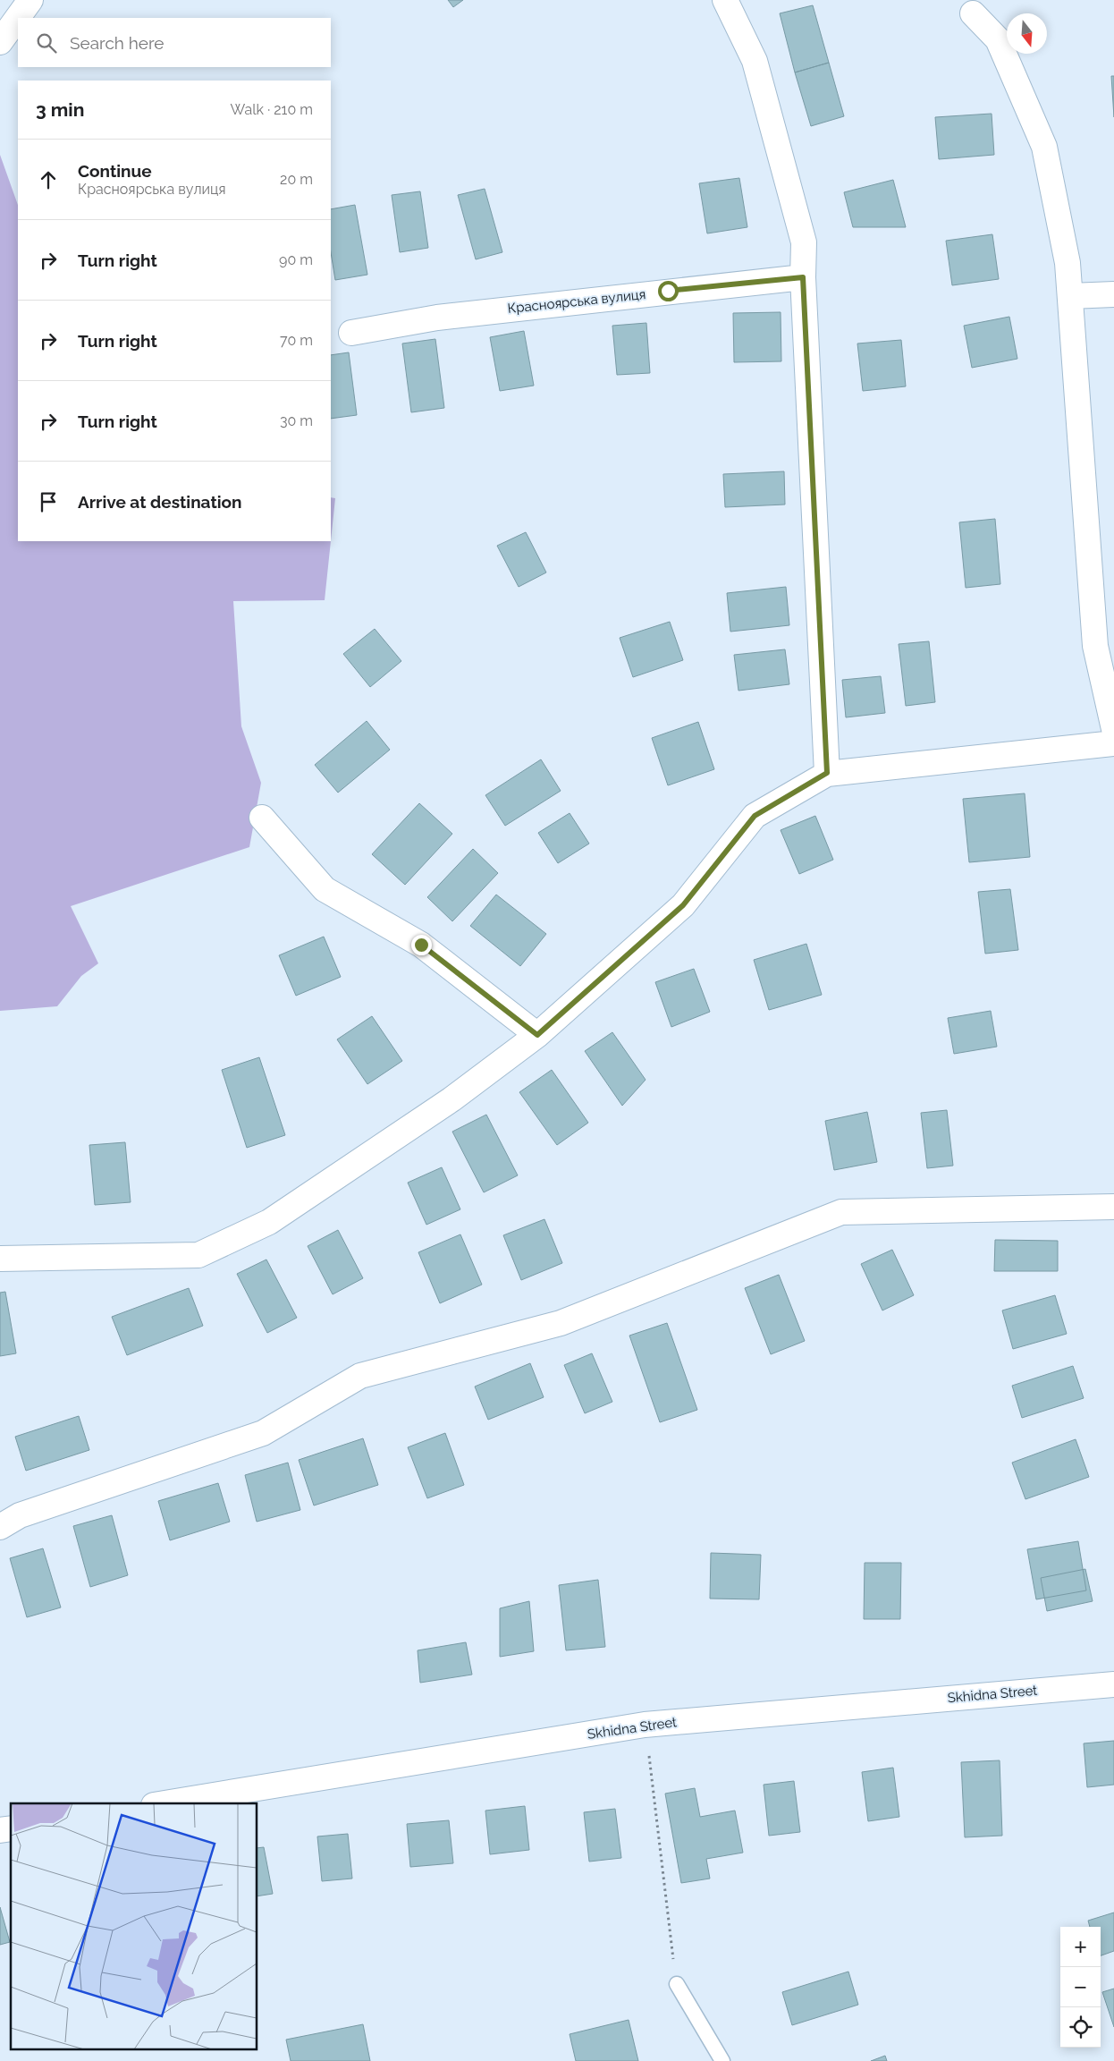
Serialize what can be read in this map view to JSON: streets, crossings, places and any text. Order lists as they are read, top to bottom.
{
  "streets": {
    "street": ["Красноярська вулиця", "Skhidna Street"]
  },
  "north": "bottom",
  "page": {
    "search": "Search here",
    "heading": ["3 min", "Walk · 210 m"],
    "list": [
      ["Continue", "Красноярська вулиця", "20 m"],
      ["Turn right", "90 m"],
      ["Turn right", "70 m"],
      ["Turn right", "30 m"],
      "Arrive at destination"
    ],
    "map_buttons": ["+", "−"]
  }
}
